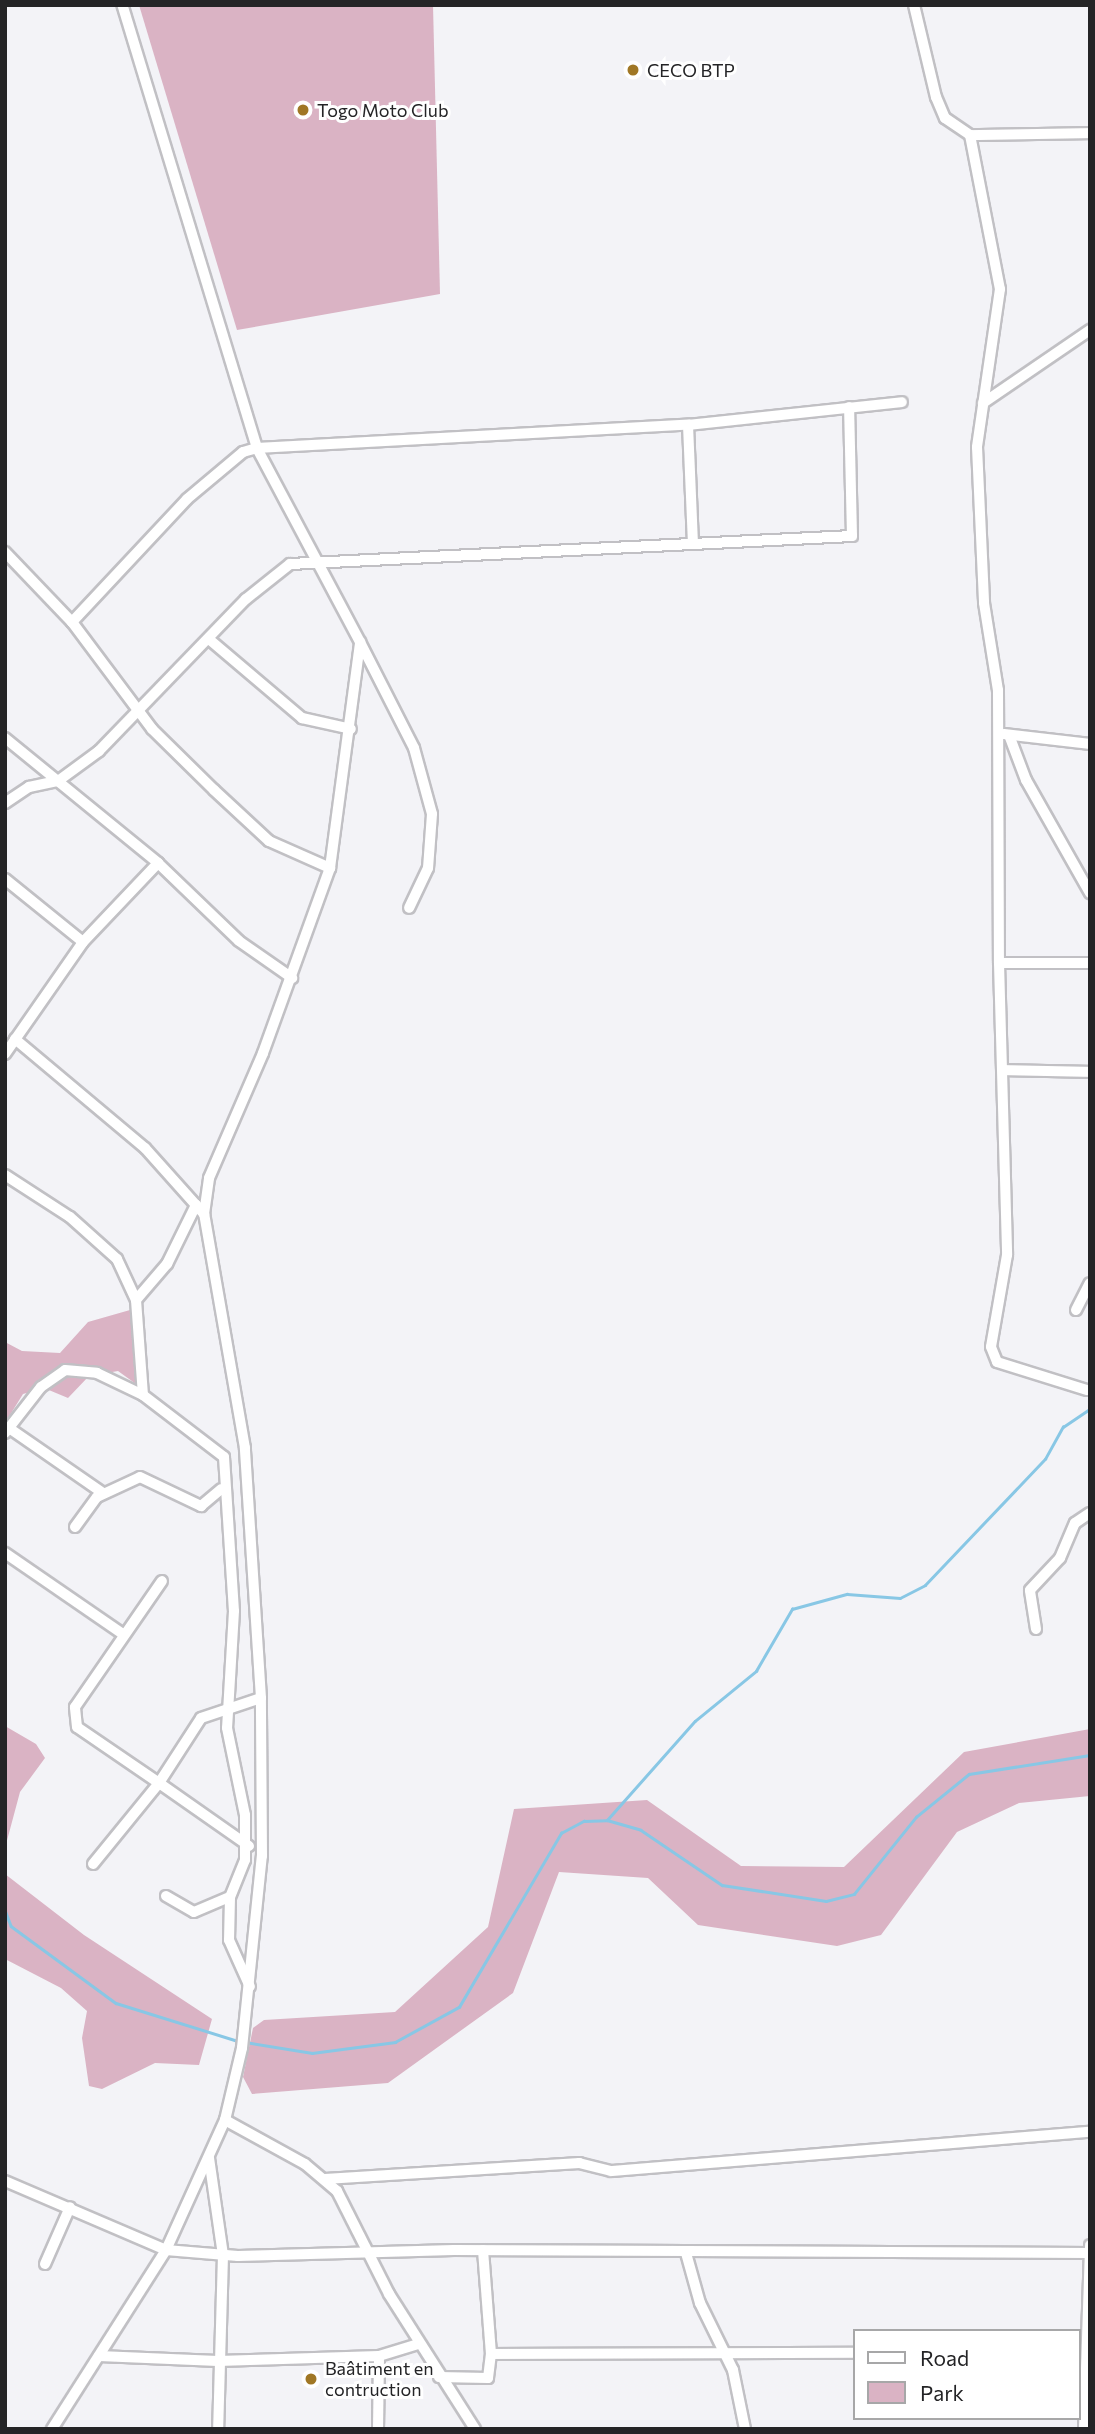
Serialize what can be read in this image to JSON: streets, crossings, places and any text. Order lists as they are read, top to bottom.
{
  "places": ["CECO BTP", "Togo Moto Club", "Baâtiment en contruction"],
  "legend": ["Road", "Park"]
}
